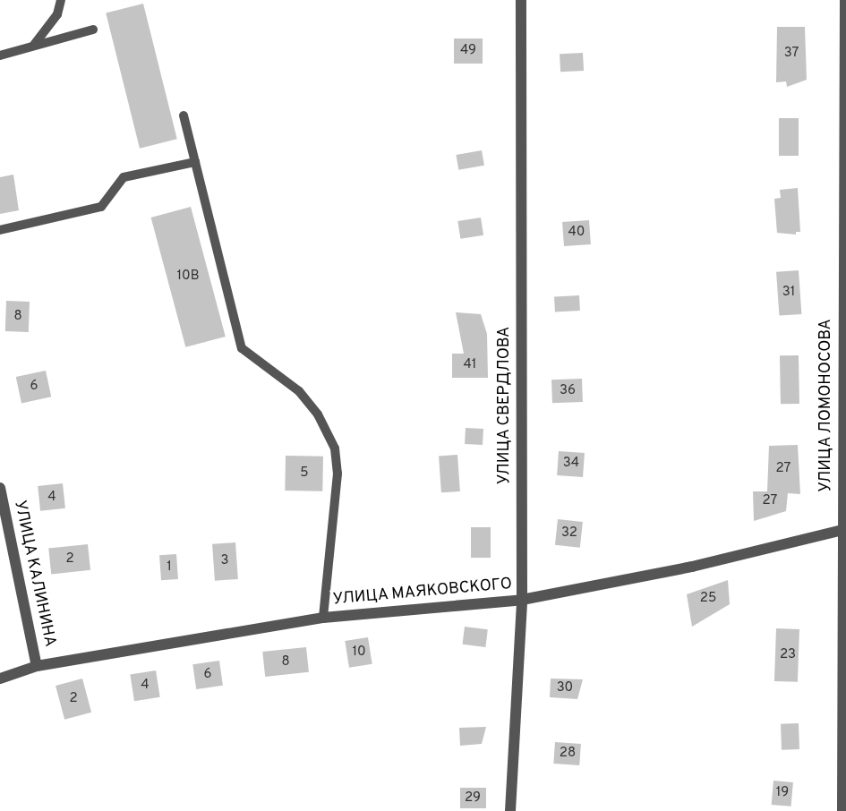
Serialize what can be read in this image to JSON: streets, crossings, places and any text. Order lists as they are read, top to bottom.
{
  "streets": {
    "street": [
      "УЛИЦА СВЕРДЛОВА",
      "УЛИЦА ЛОМОНОСОВА",
      "УЛИЦА КАЛИНИНА",
      "УЛИЦА МАЯКОВСКОГО"
    ]
  },
  "crossings": [
    ["УЛИЦА СВЕРДЛОВА", "УЛИЦА МАЯКОВСКОГО"],
    ["УЛИЦА ЛОМОНОСОВА", "УЛИЦА МАЯКОВСКОГО"],
    ["УЛИЦА КАЛИНИНА", "УЛИЦА МАЯКОВСКОГО"]
  ],
  "house_numbers": [
    "49",
    "37",
    "40",
    "10В",
    "31",
    "8",
    "41",
    "6",
    "36",
    "34",
    "27",
    "5",
    "4",
    "27",
    "32",
    "2",
    "3",
    "1",
    "25",
    "10",
    "23",
    "8",
    "6",
    "4",
    "30",
    "2",
    "28",
    "19",
    "29"
  ]
}
